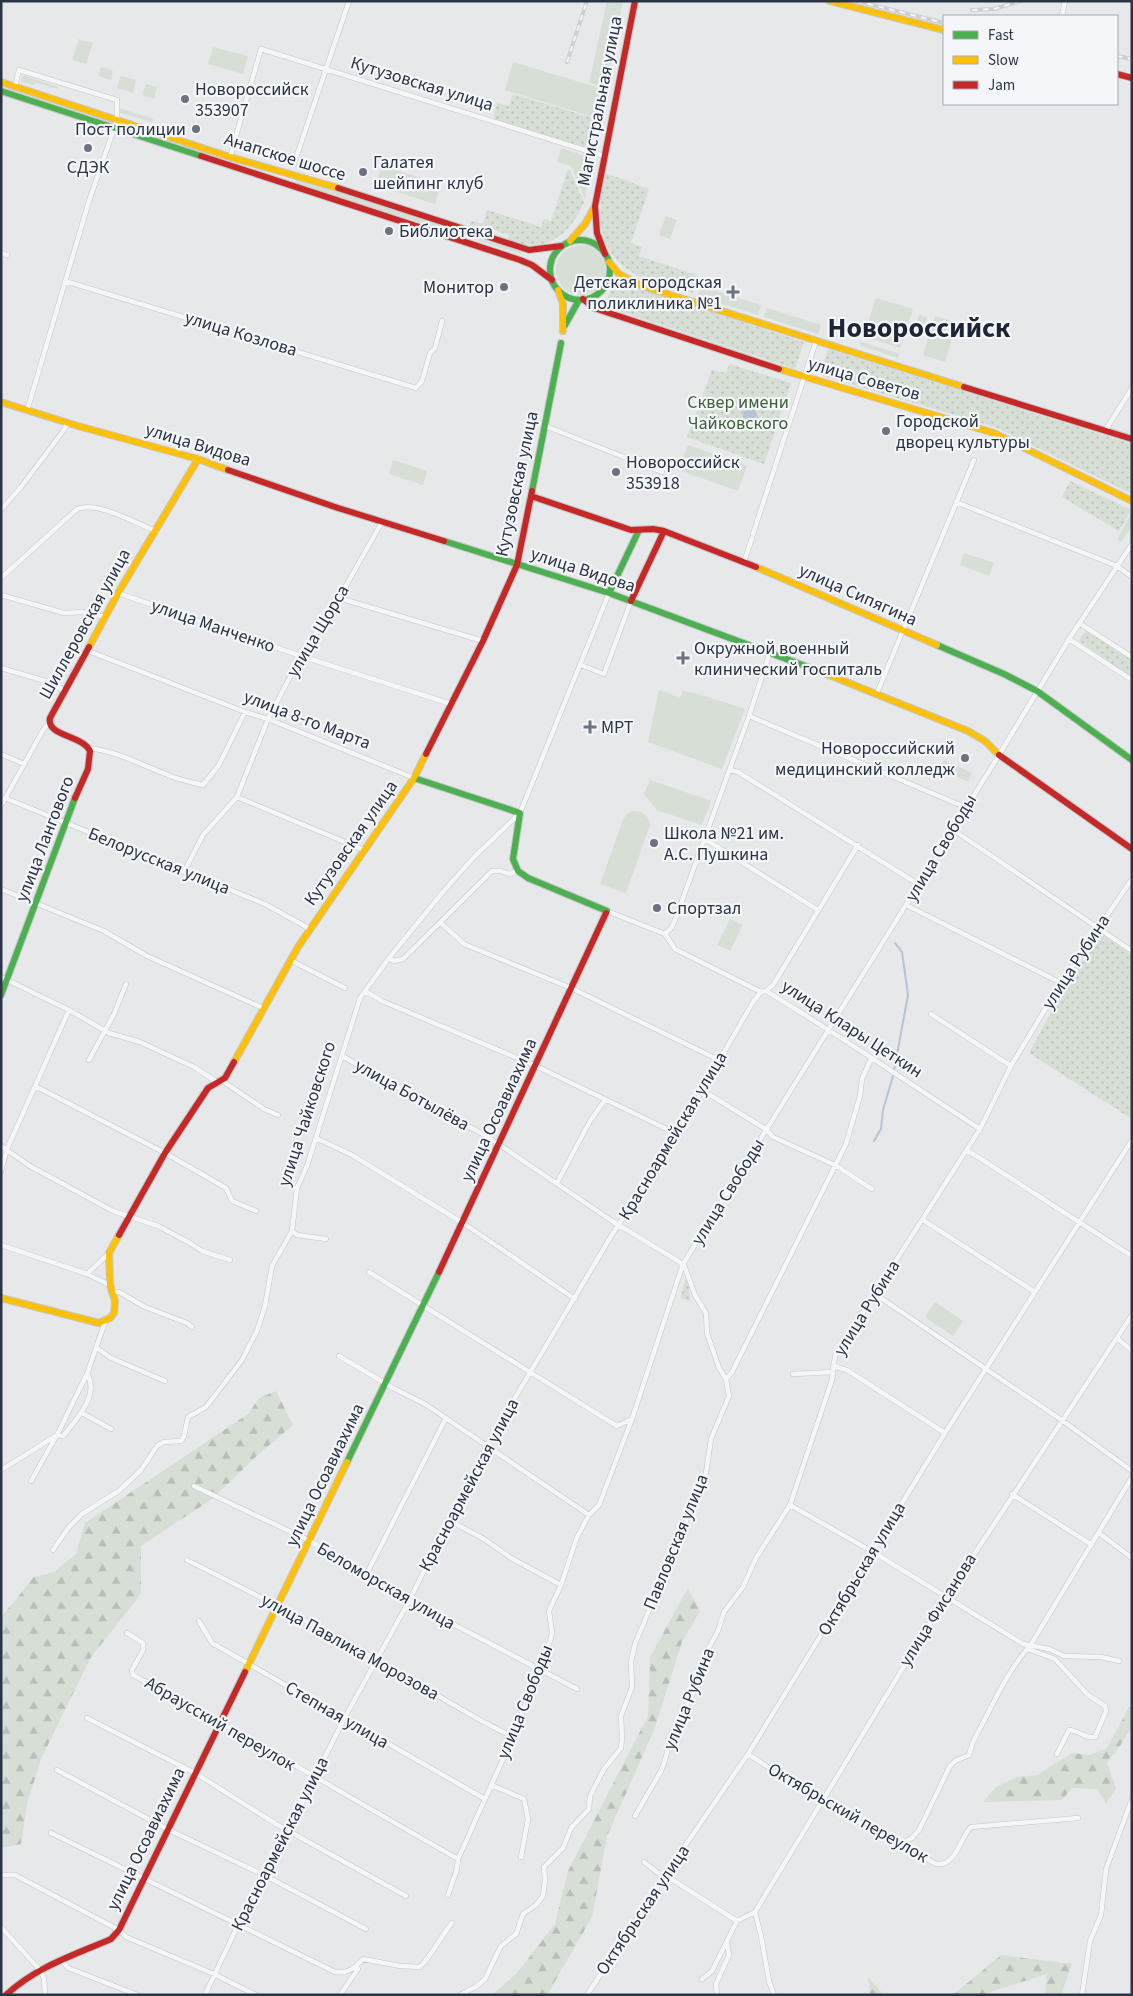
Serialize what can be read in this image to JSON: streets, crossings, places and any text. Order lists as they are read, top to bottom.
{
  "streets": {
    "main road": [
      "Кутузовская улица",
      "Магистральная улица",
      "Анапское шоссе",
      "улица Советов",
      "улица Видова",
      "улица Сипягина",
      "Шиллеровская улица",
      "улица 8-го Марта",
      "улица Лангового",
      "улица Клары Цеткин",
      "улица Осоавиахима",
      "улица Чайковского"
    ],
    "street": [
      "улица Козлова",
      "улица Манченко",
      "улица Щорса",
      "улица Свободы",
      "Белорусская улица",
      "улица Рубина",
      "улица Ботылёва",
      "Красноармейская улица",
      "Павловская улица",
      "Октябрьская улица",
      "Беломорская улица",
      "улица Фисанова",
      "улица Павлика Морозова",
      "Степная улица",
      "Абраусский переулок",
      "Октябрьский переулок"
    ]
  },
  "crossings": [
    ["Кутузовская улица", "Магистральная улица"],
    ["Кутузовская улица", "Анапское шоссе"],
    ["Кутузовская улица", "улица Видова"],
    ["Кутузовская улица", "улица Манченко"],
    ["Кутузовская улица", "улица 8-го Марта"],
    ["Кутузовская улица", "Белорусская улица"],
    ["Магистральная улица", "Анапское шоссе"],
    ["Магистральная улица", "улица Советов"],
    ["Анапское шоссе", "улица Советов"],
    ["улица Видова", "Шиллеровская улица"],
    ["улица Видова", "улица Щорса"],
    ["улица Видова", "улица Свободы"],
    ["улица Видова", "улица Чайковского"],
    ["улица Сипягина", "улица Свободы"],
    ["улица Сипягина", "улица Чайковского"],
    ["Шиллеровская улица", "улица Манченко"],
    ["Шиллеровская улица", "улица 8-го Марта"],
    ["Шиллеровская улица", "Белорусская улица"],
    ["улица Манченко", "улица Щорса"],
    ["улица Щорса", "улица 8-го Марта"],
    ["улица Щорса", "Белорусская улица"],
    ["улица 8-го Марта", "улица Чайковского"],
    ["улица Лангового", "Белорусская улица"],
    ["улица Свободы", "улица Клары Цеткин"],
    ["улица Свободы", "улица Ботылёва"],
    ["улица Свободы", "Беломорская улица"],
    ["улица Свободы", "улица Павлика Морозова"],
    ["улица Свободы", "Степная улица"],
    ["улица Свободы", "Абраусский переулок"],
    ["улица Рубина", "улица Клары Цеткин"],
    ["улица Клары Цеткин", "улица Осоавиахима"],
    ["улица Клары Цеткин", "Красноармейская улица"],
    ["улица Ботылёва", "улица Осоавиахима"],
    ["улица Ботылёва", "улица Чайковского"],
    ["улица Ботылёва", "Красноармейская улица"],
    ["улица Осоавиахима", "Беломорская улица"],
    ["улица Осоавиахима", "улица Павлика Морозова"],
    ["улица Осоавиахима", "Степная улица"],
    ["улица Осоавиахима", "Абраусский переулок"],
    ["Красноармейская улица", "Беломорская улица"],
    ["Красноармейская улица", "улица Павлика Морозова"],
    ["Красноармейская улица", "Степная улица"],
    ["Красноармейская улица", "Абраусский переулок"],
    ["Октябрьская улица", "Октябрьский переулок"],
    ["улица Фисанова", "Октябрьский переулок"]
  ],
  "districts": ["Новороссийск"],
  "parks": ["Сквер имени Чайковского"],
  "places": {
    "other": [
      "Новороссийск 353907",
      "Пост полиции",
      "СДЭК",
      "Галатея шейпинг клуб",
      "Библиотека",
      "Монитор",
      "Городской дворец культуры",
      "Новороссийск 353918",
      "Новороссийский медицинский колледж",
      "Школа №21 им. А.С. Пушкина",
      "Спортзал"
    ],
    "health": ["Детская городская поликлиника №1", "Окружной военный клинический госпиталь", "МРТ"]
  },
  "legend": ["Fast", "Slow", "Jam"]
}
